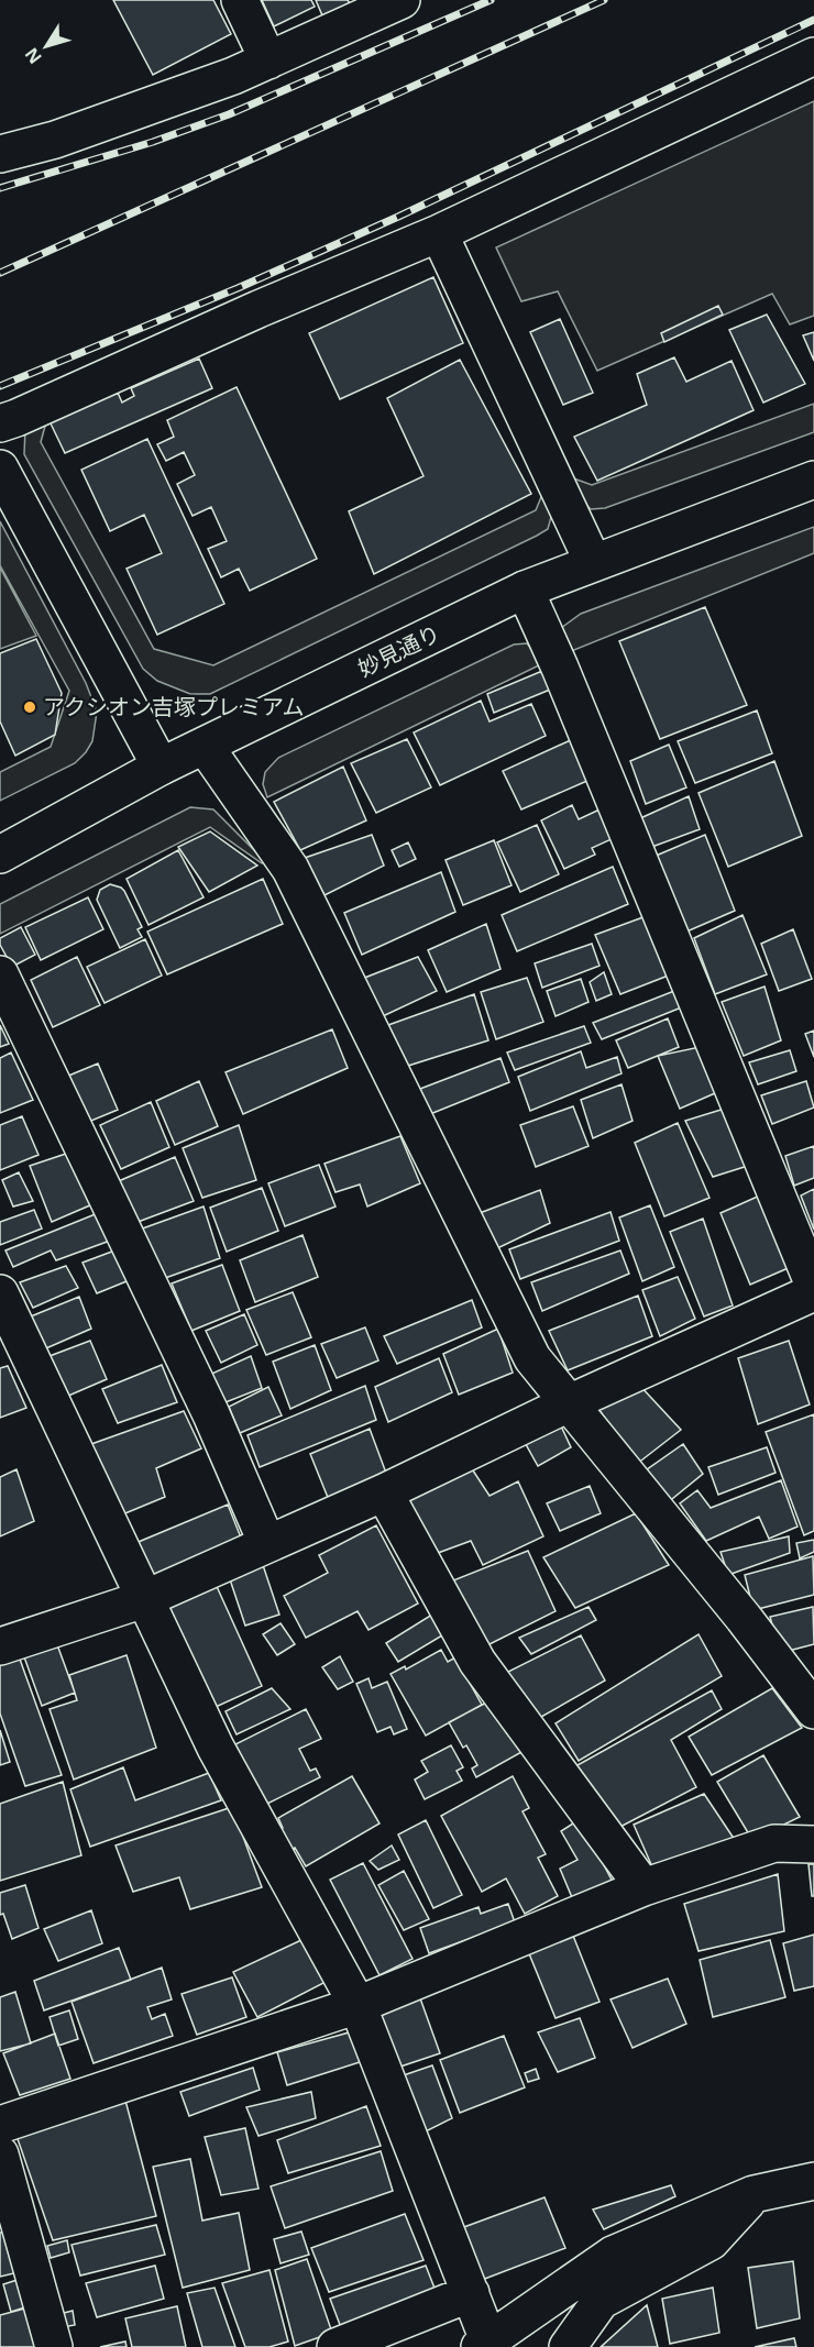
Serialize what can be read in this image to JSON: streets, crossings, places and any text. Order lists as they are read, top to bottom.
{
  "streets": {
    "street": ["妙見通り"]
  },
  "places": ["アクシオン吉塚プレミアム"],
  "north": "bottom left"
}
